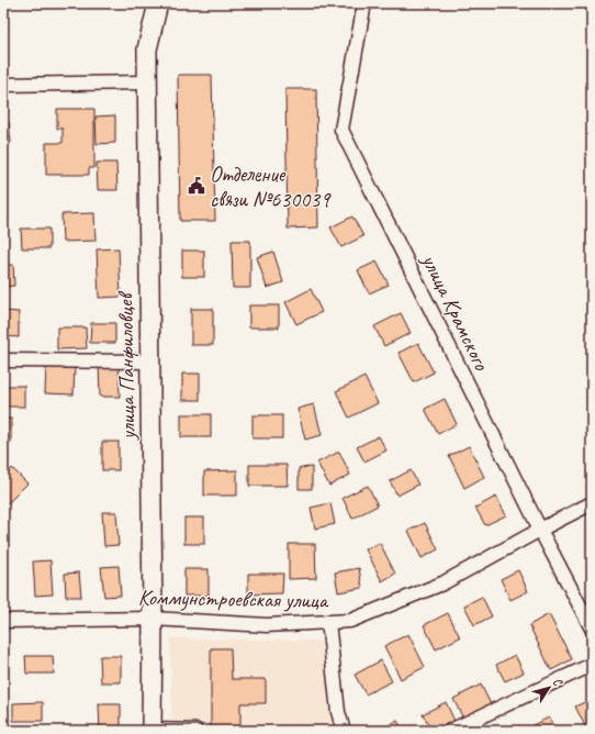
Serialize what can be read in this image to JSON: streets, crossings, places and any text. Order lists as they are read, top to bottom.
{
  "streets": {
    "street": ["улица Крамского", "улица Панфиловцев", "Коммунстроевская улица"]
  },
  "crossings": [
    ["улица Крамского", "Коммунстроевская улица"],
    ["улица Панфиловцев", "Коммунстроевская улица"]
  ],
  "places": {
    "public building": ["Отделение связи №630039"]
  },
  "north": "top right"
}
